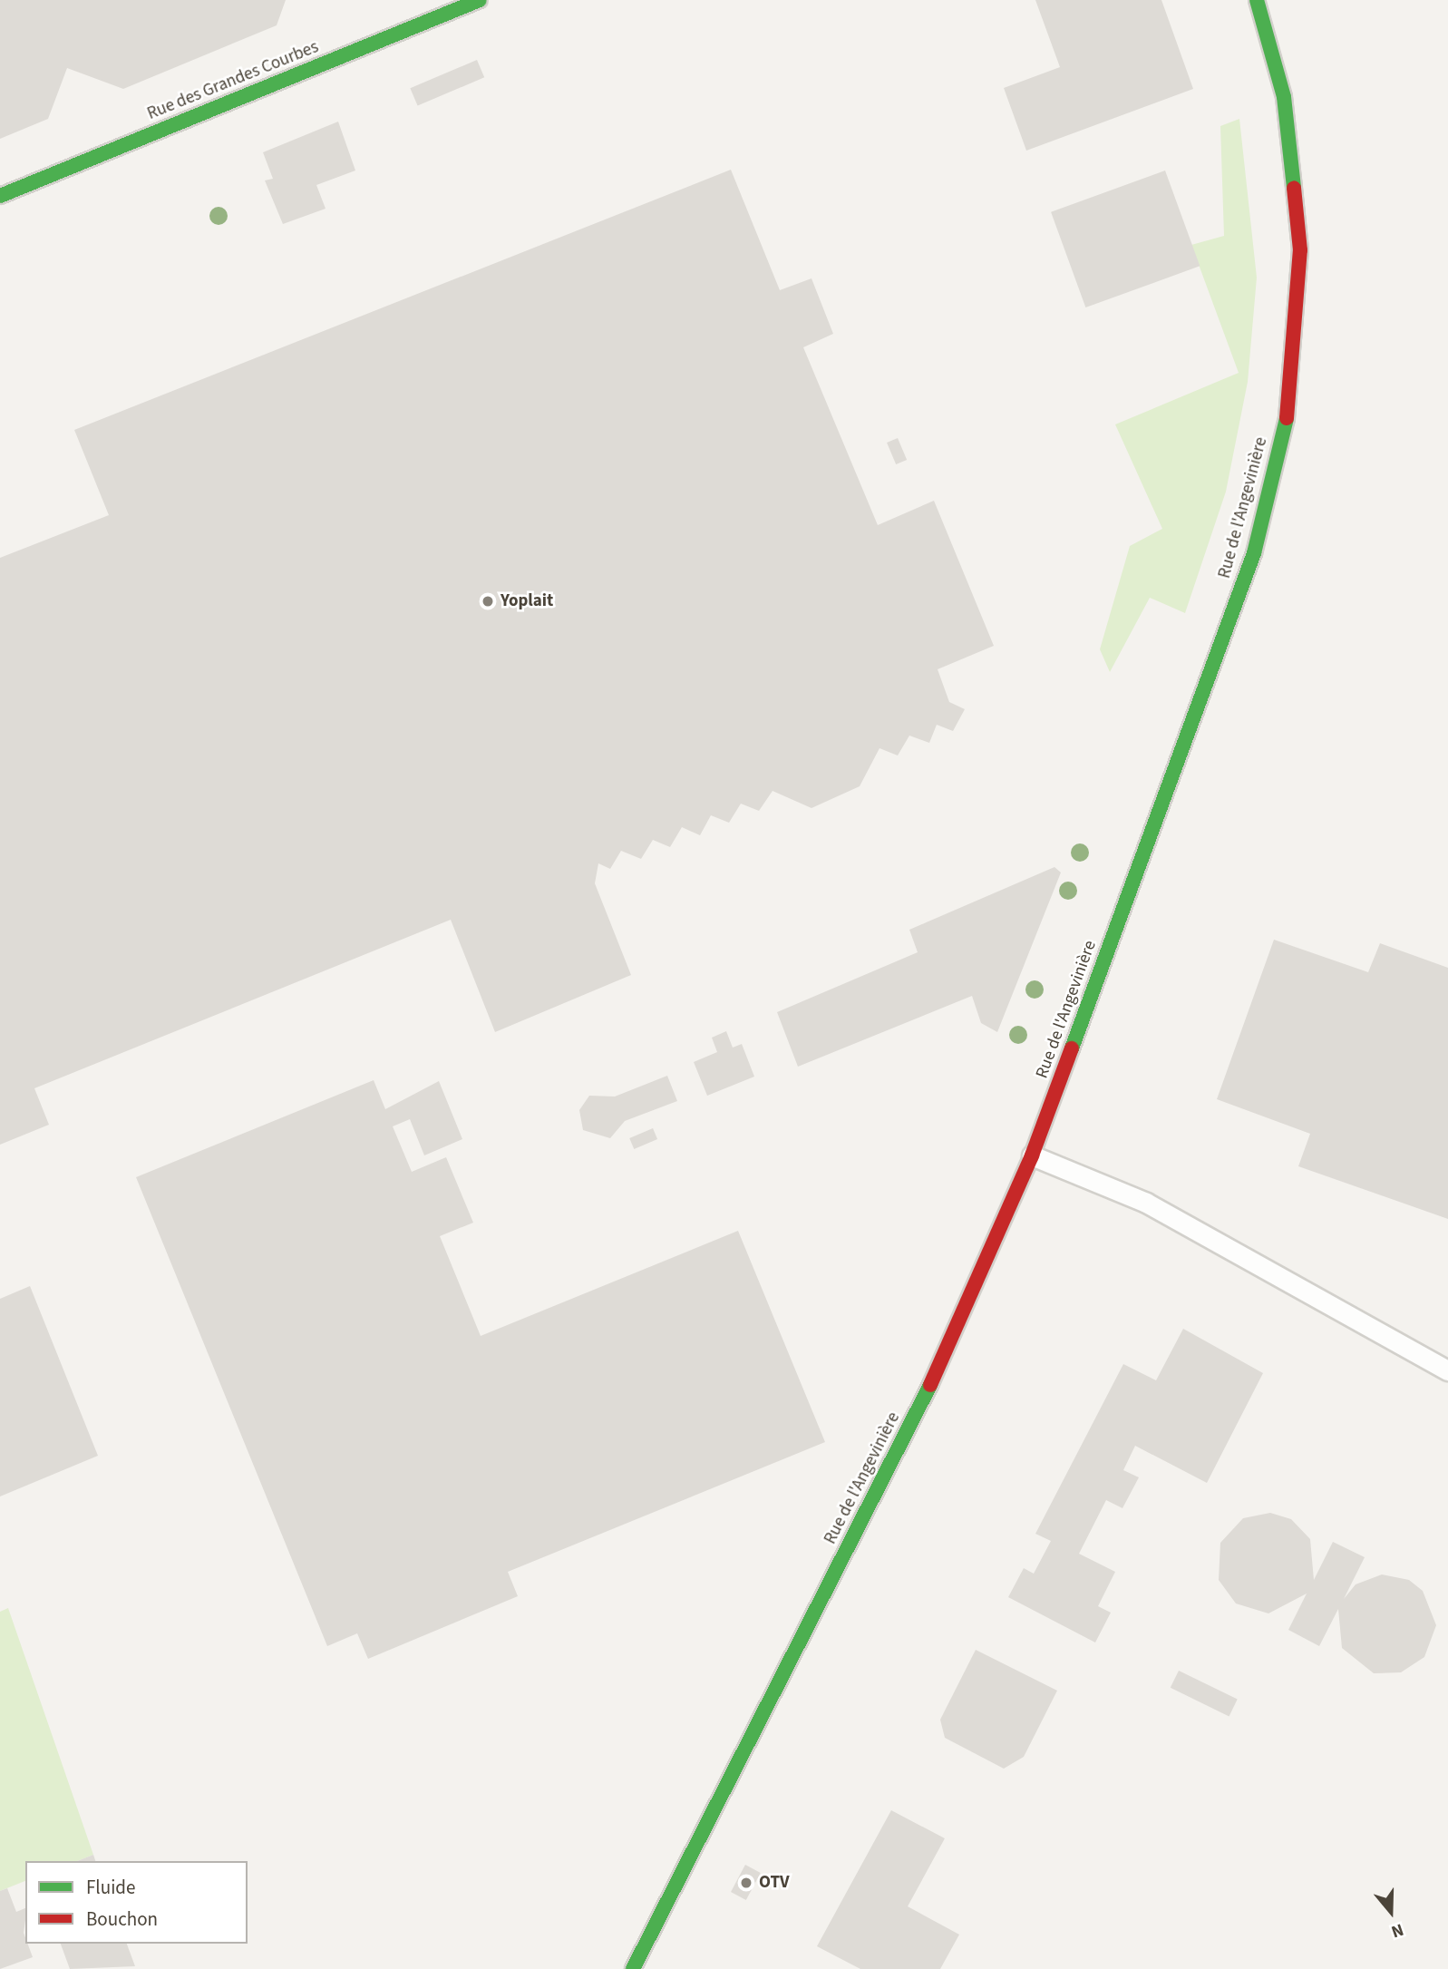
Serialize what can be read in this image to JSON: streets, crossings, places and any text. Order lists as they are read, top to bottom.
{
  "streets": {
    "street": ["Rue des Grandes Courbes", "Rue de l'Angevinière"]
  },
  "places": ["Yoplait", "OTV"],
  "legend": ["Fluide", "Bouchon"],
  "north": "bottom"
}
